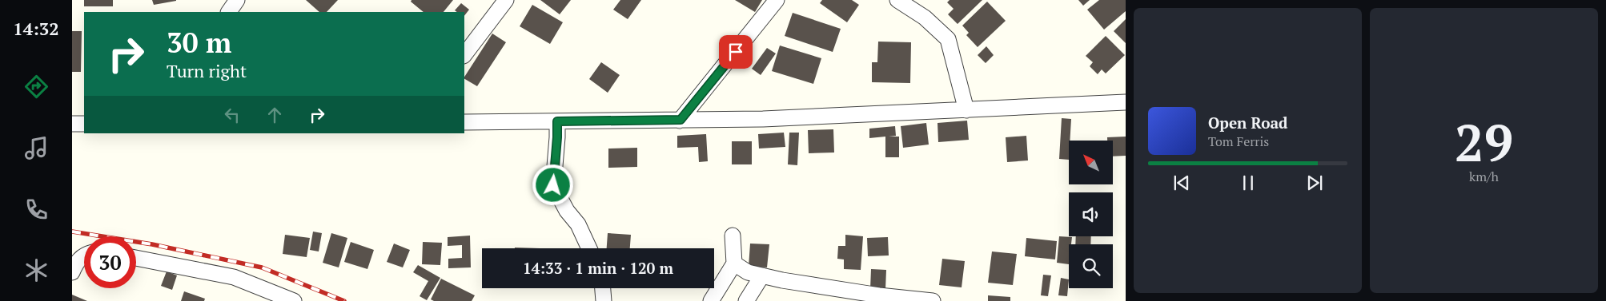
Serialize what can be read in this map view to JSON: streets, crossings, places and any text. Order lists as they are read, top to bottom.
{
  "north": "top left",
  "page": {
    "tabs": "14:32",
    "tile": ["29", "km/h"],
    "turn": ["30 m", "Turn right"],
    "song": ["Open Road", "Tom Ferris"],
    "limit": "30",
    "trip": "14:33 · 1 min · 120 m"
  }
}
